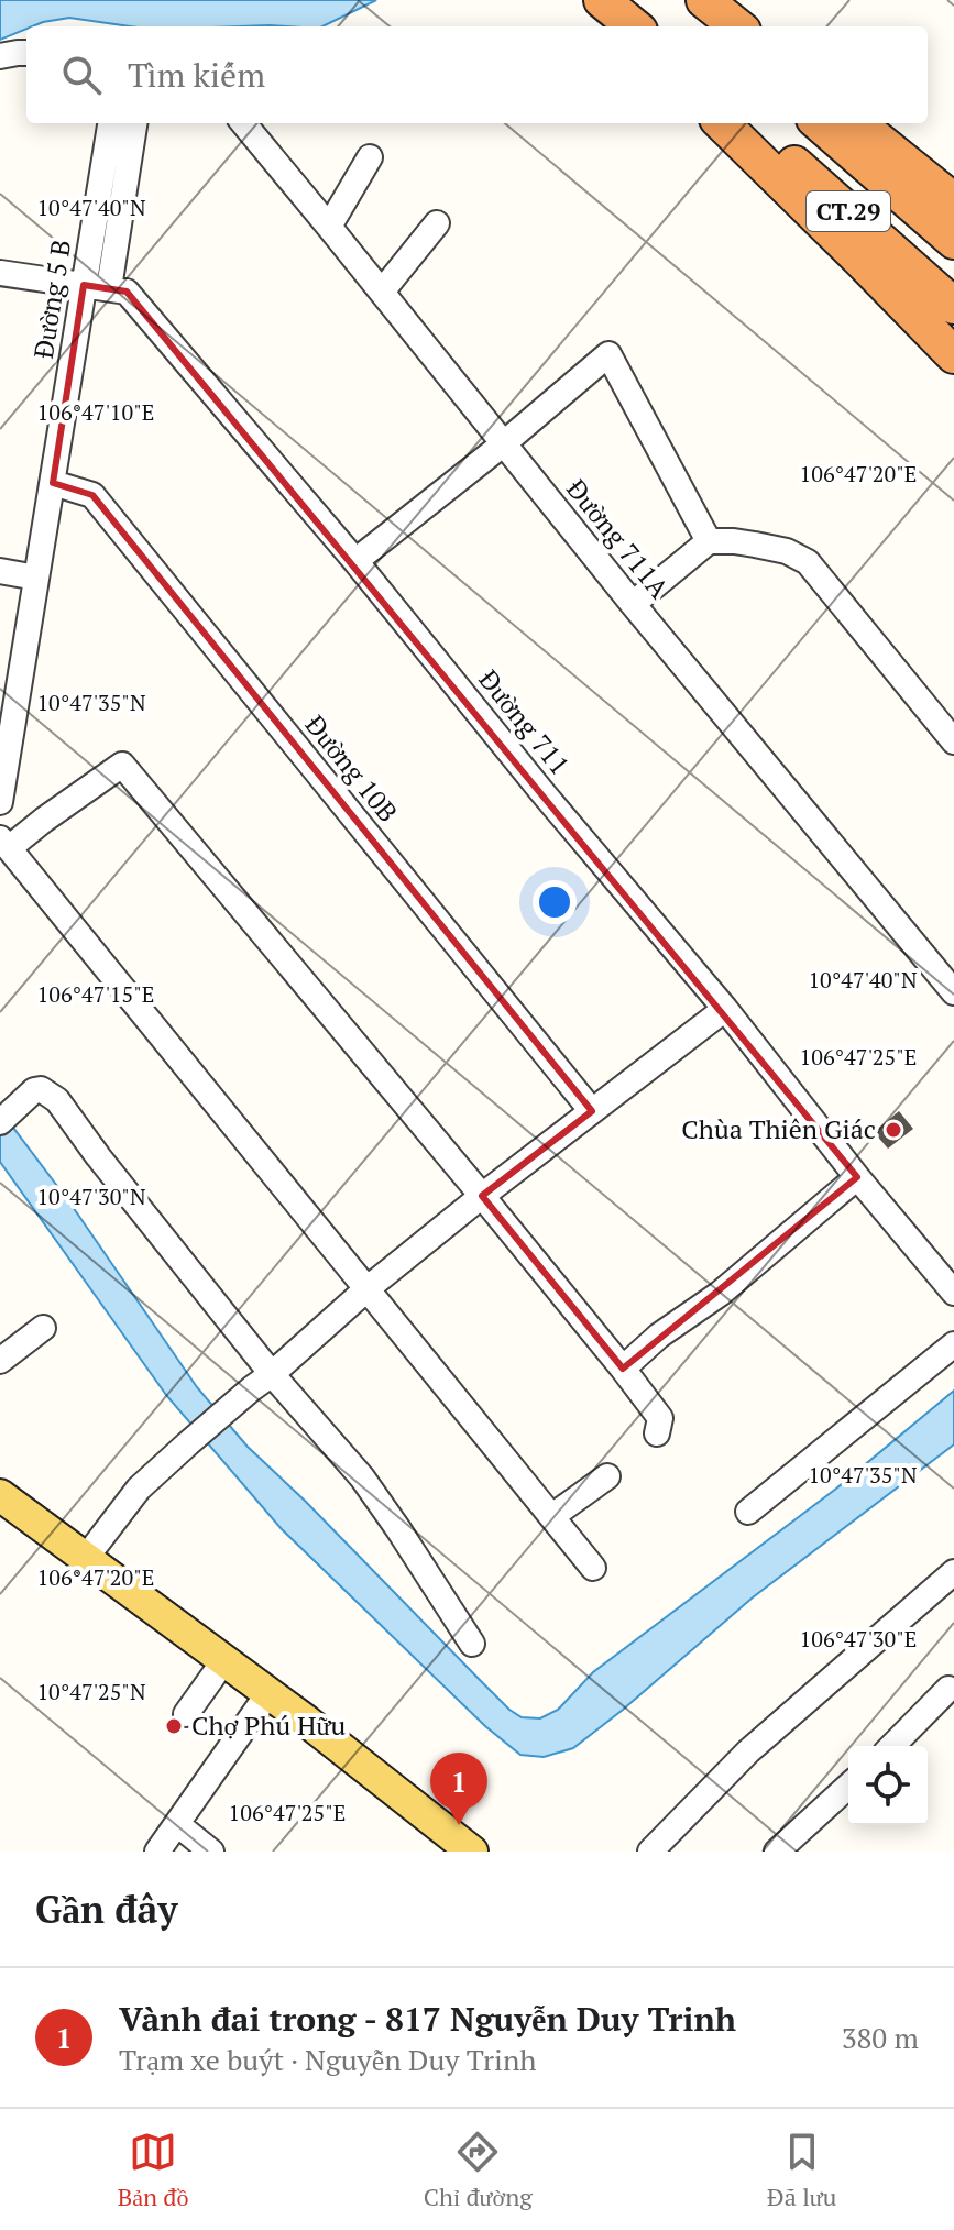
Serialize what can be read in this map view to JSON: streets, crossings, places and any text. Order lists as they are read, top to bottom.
{
  "streets": {
    "highway": ["CT.29"],
    "street": [
      "Đường 5 B",
      "Đường 711A",
      "Đường 711",
      "Đường 10B"
    ]
  },
  "crossings": [
    ["Đường 5 B", "Đường 711"],
    ["Đường 5 B", "Đường 10B"]
  ],
  "places": ["Chùa Thiên Giác", "Chợ Phú Hữu"],
  "page": {
    "search": "Tìm kiếm",
    "pins": "1",
    "heading": "Gần đây",
    "list": [
      {
        "mark": "1",
        "name": "Vành đai trong - 817 Nguyễn Duy Trinh",
        "note": "Trạm xe buýt · Nguyễn Duy Trinh",
        "value": "380 m"
      }
    ],
    "nav": ["Bản đồ", "Chỉ đường", "Đã lưu"]
  },
  "coordinates": [
    "10°47'40\"N",
    "106°47'10\"E",
    "106°47'20\"E",
    "10°47'35\"N",
    "106°47'15\"E",
    "106°47'25\"E",
    "10°47'30\"N",
    "106°47'30\"E",
    "10°47'25\"N"
  ]
}
